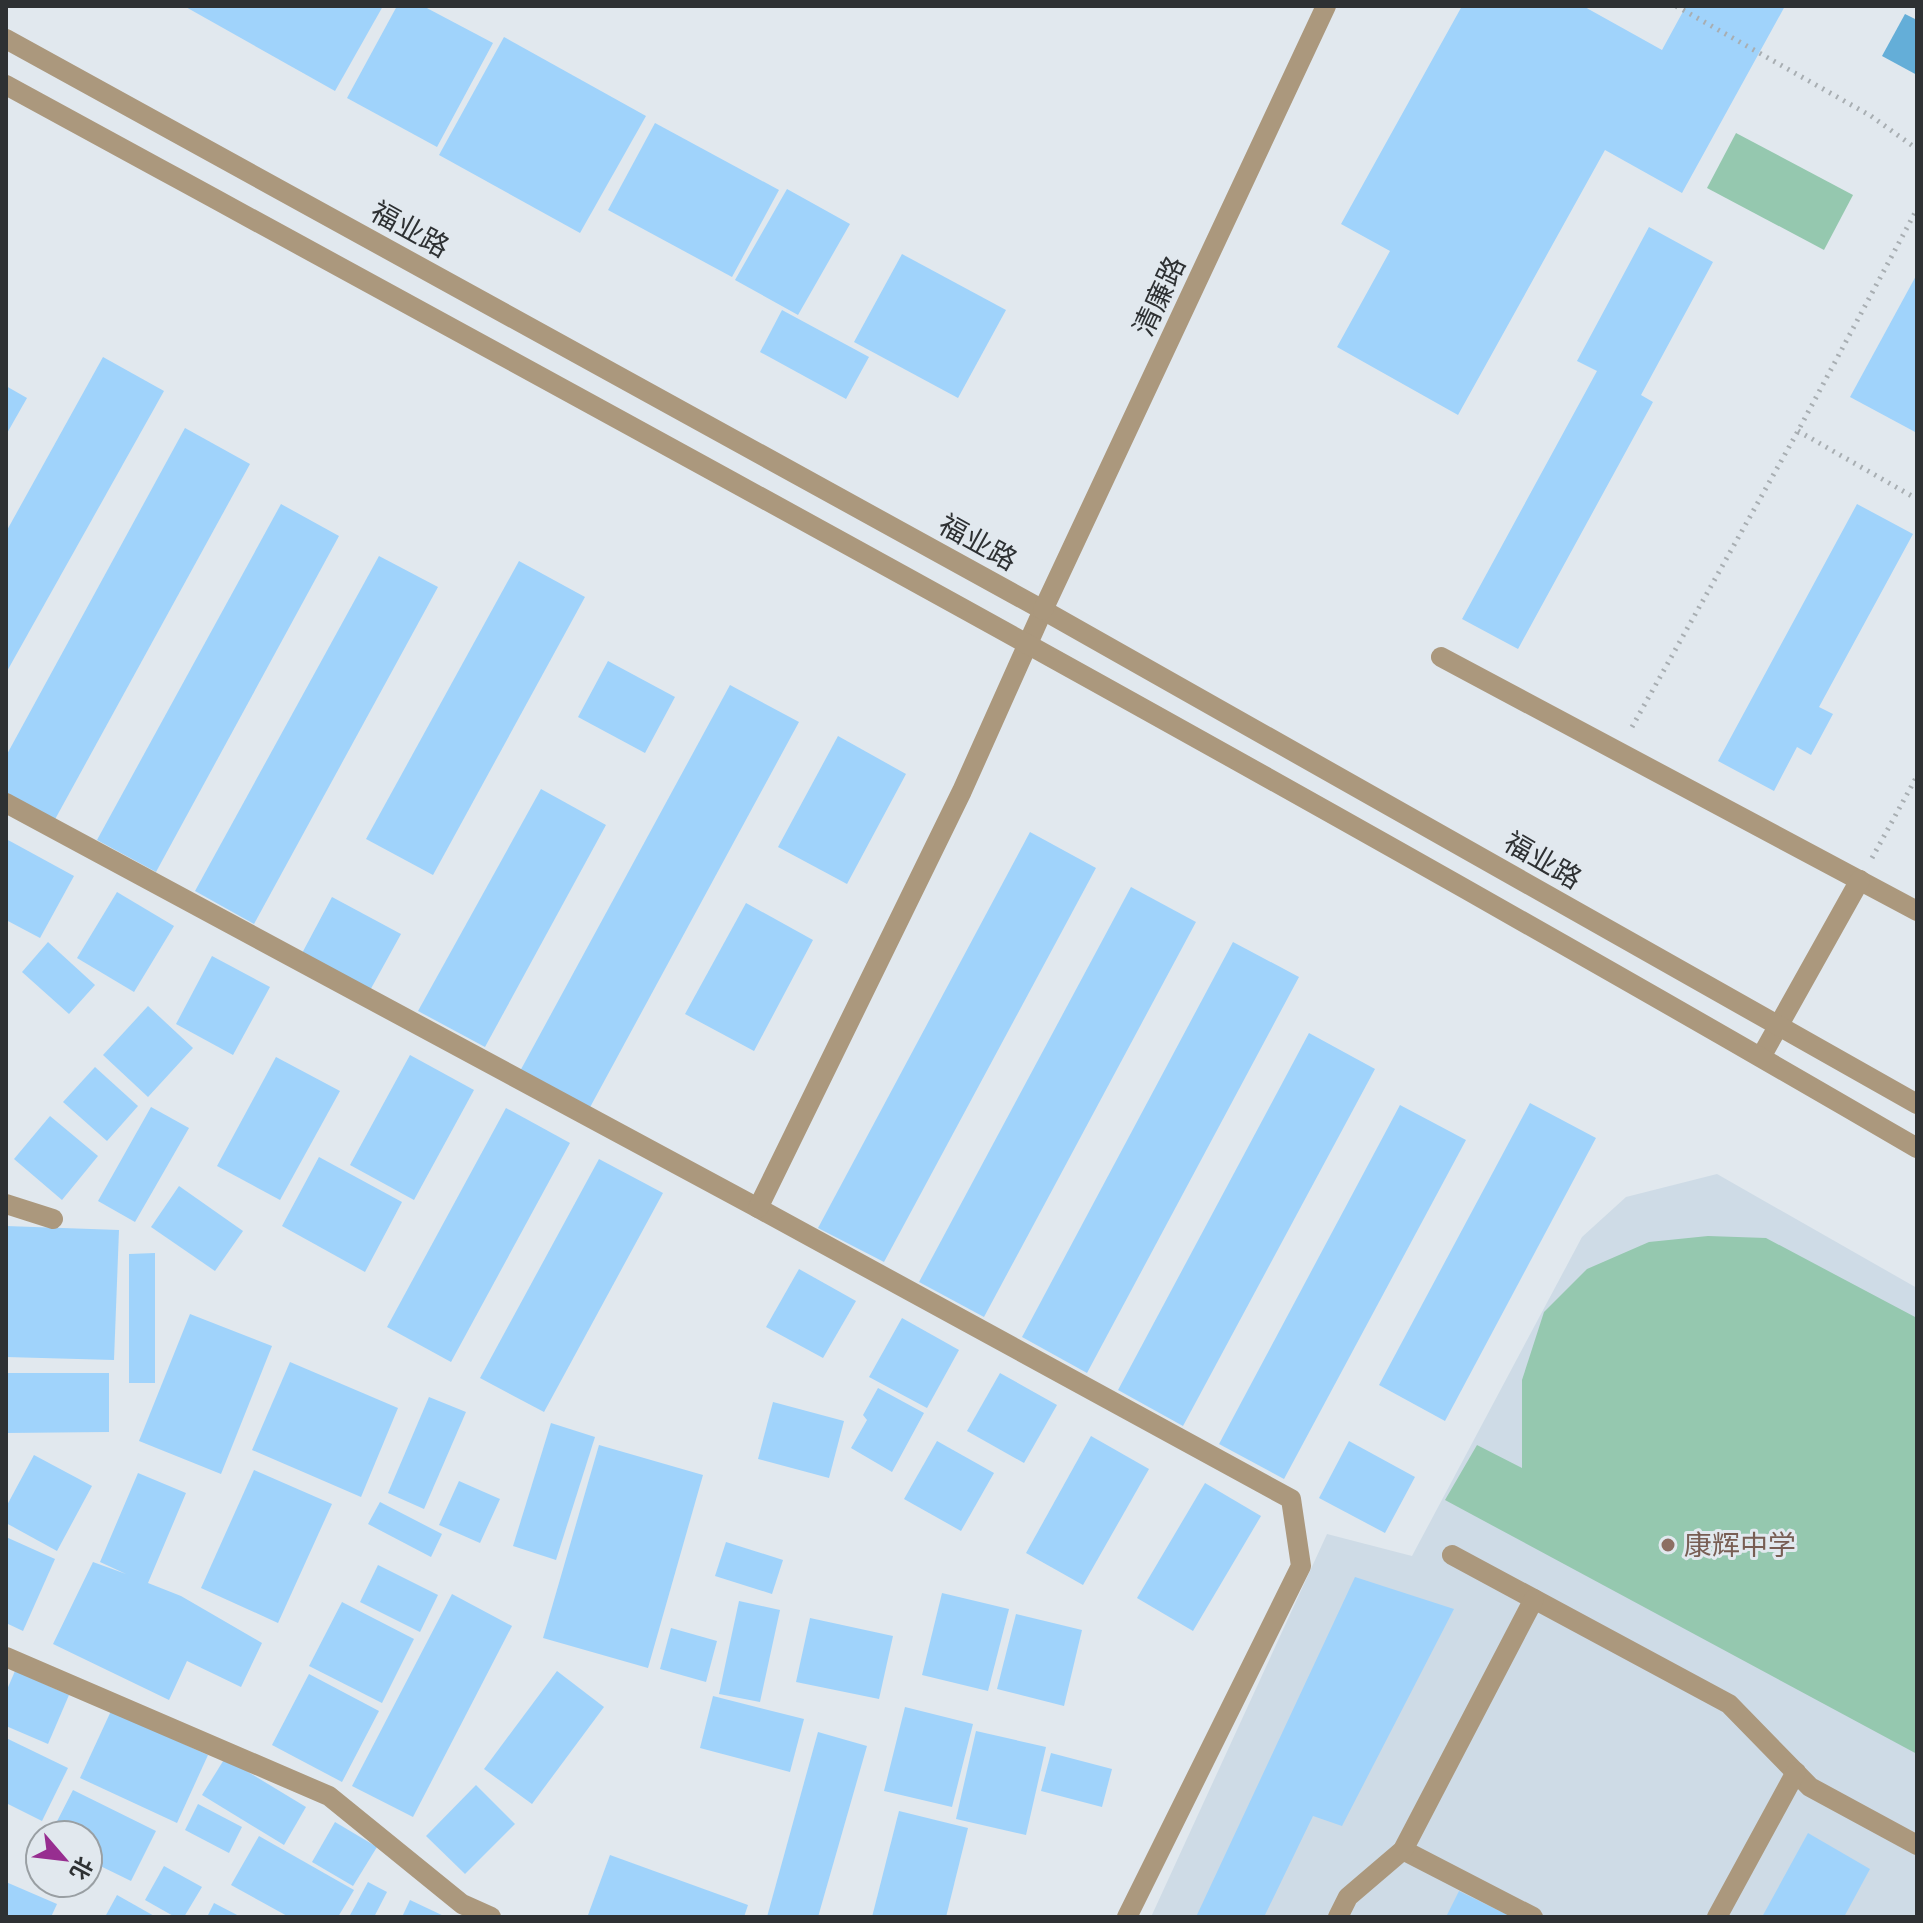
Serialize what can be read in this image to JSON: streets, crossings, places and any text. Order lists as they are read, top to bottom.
{
  "streets": {
    "street": ["福业路", "清廉路"]
  },
  "crossings": [
    ["福业路", "清廉路"]
  ],
  "places": ["康辉中学"],
  "north": "bottom right"
}
